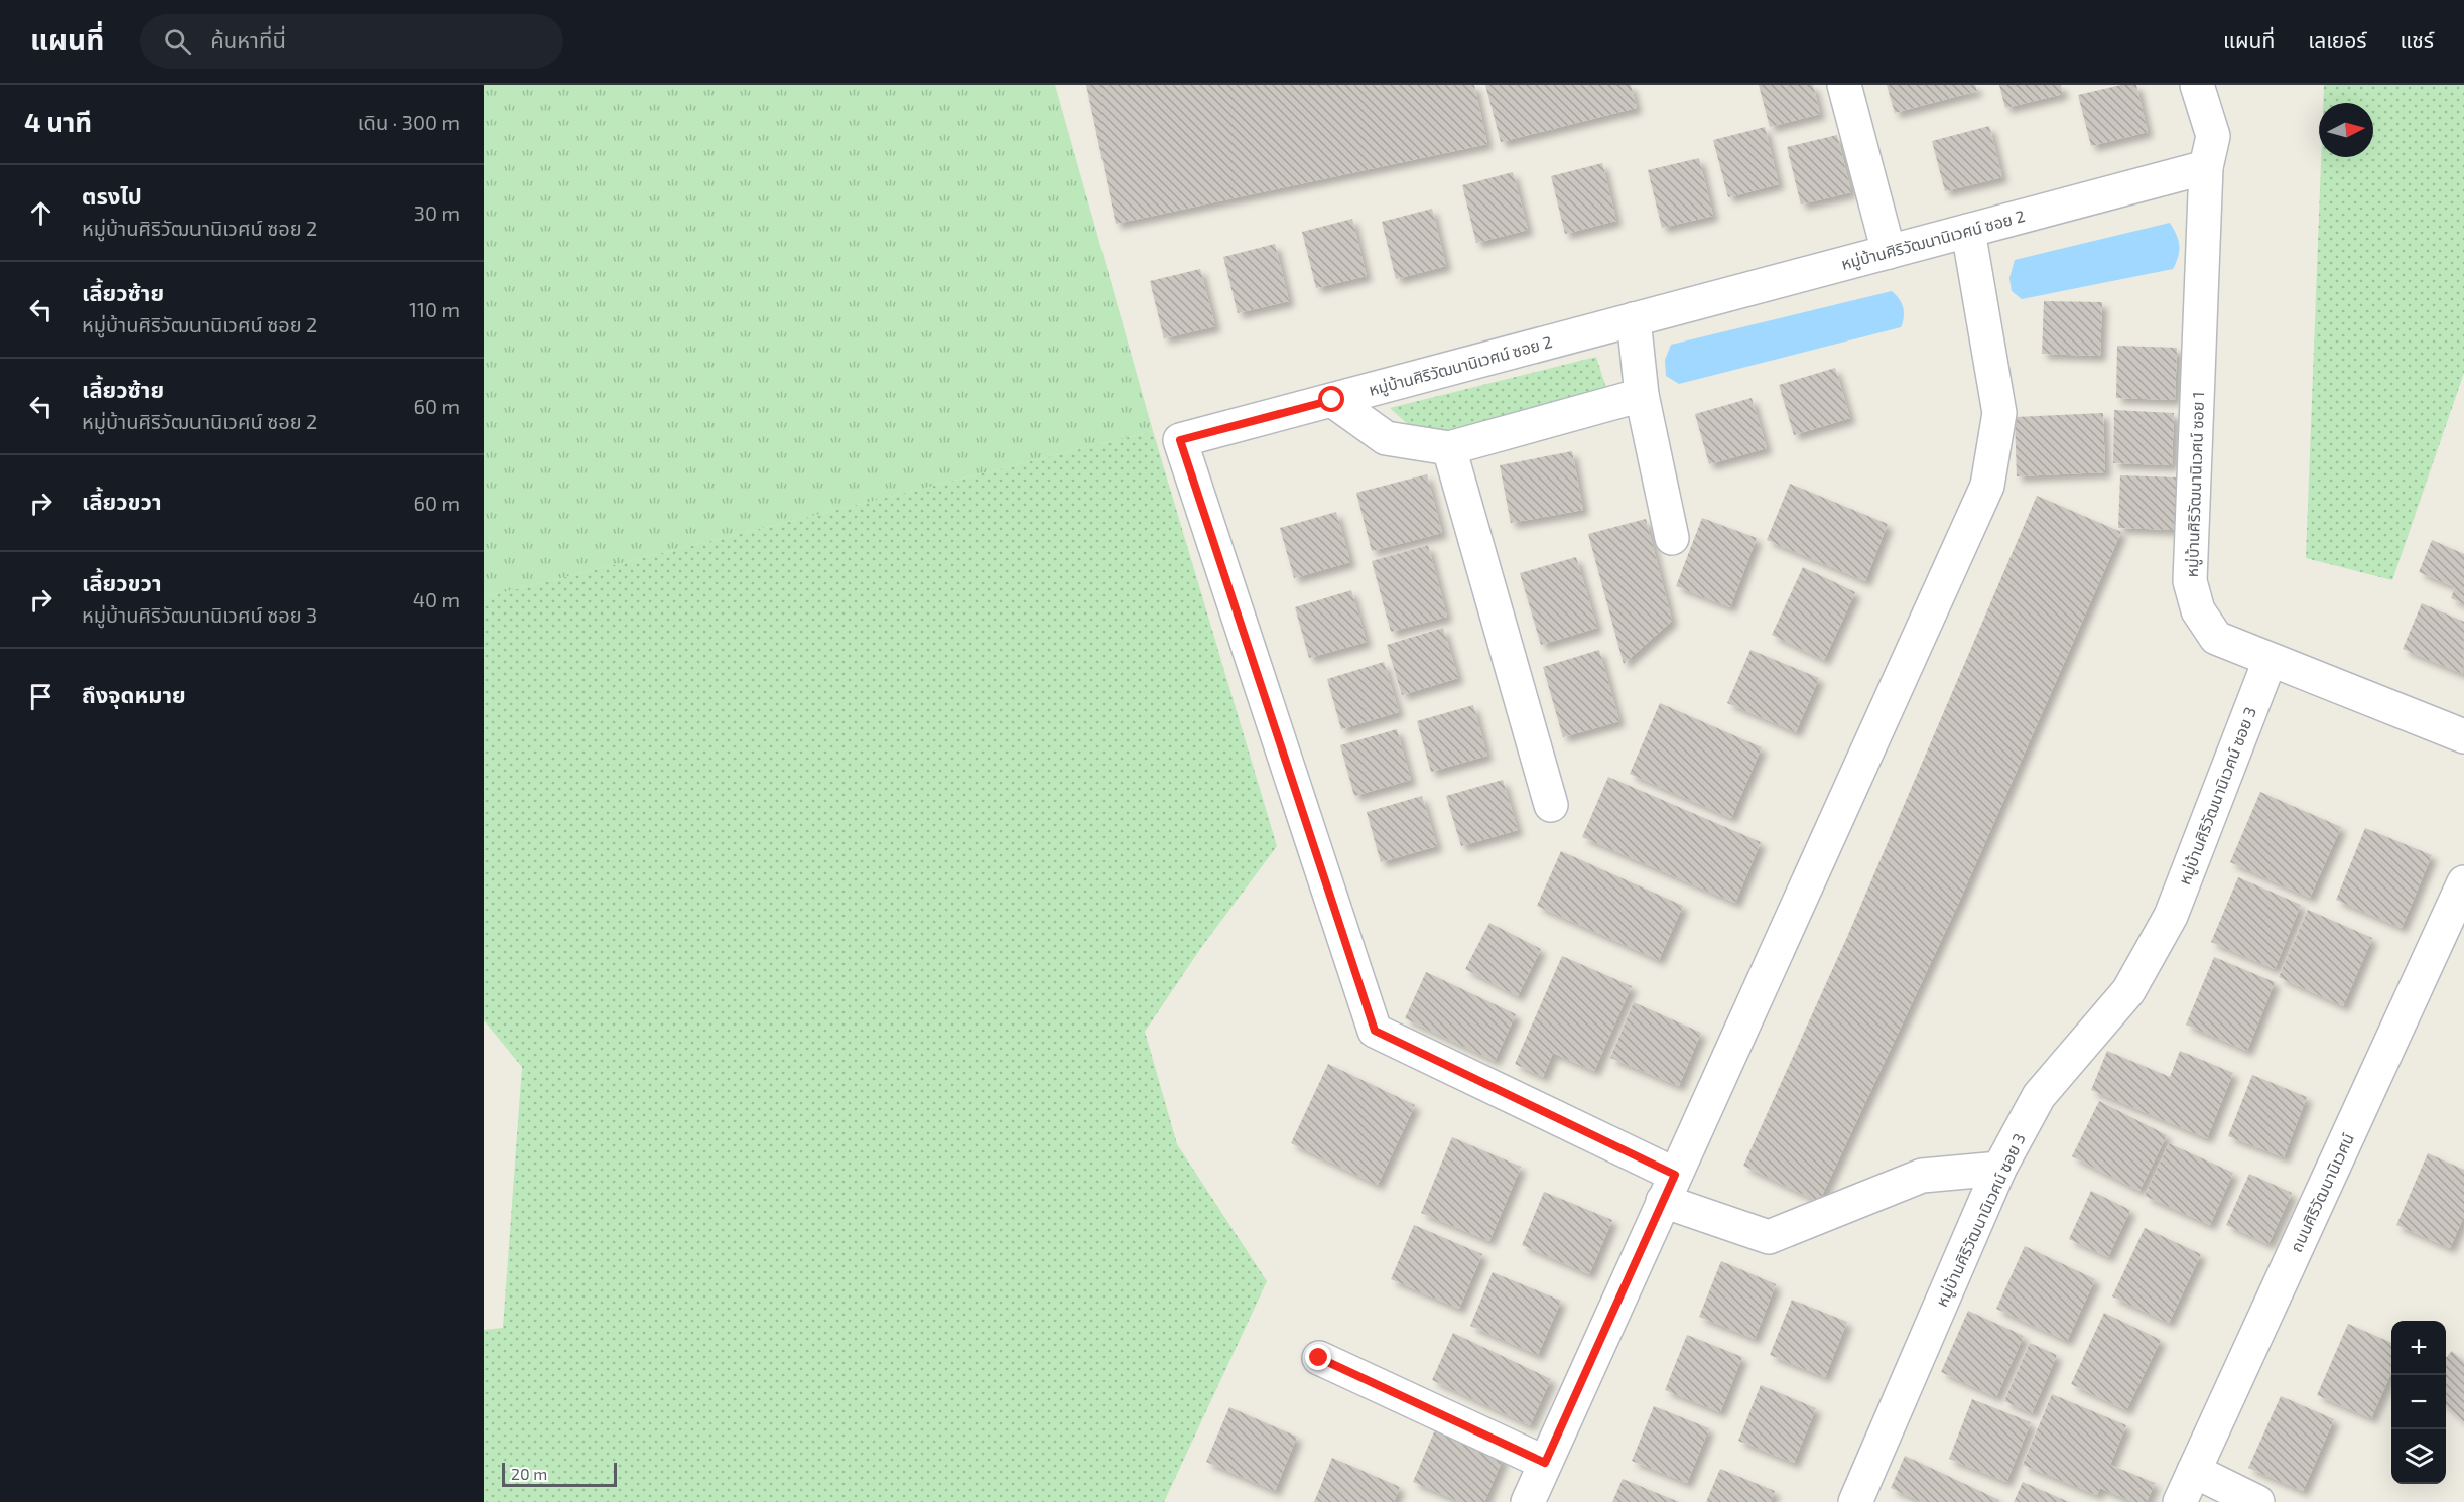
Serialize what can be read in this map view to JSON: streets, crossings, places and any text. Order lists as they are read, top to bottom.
{
  "streets": {
    "street": [
      "หมู่บ้านศิริวัฒนานิเวศน์ ซอย 2",
      "หมู่บ้านศิริวัฒนานิเวศน์ ซอย 1",
      "หมู่บ้านศิริวัฒนานิเวศน์ ซอย 3",
      "ถนนศิริวัฒนานิเวศน์"
    ]
  },
  "crossings": [
    ["หมู่บ้านศิริวัฒนานิเวศน์ ซอย 2", "หมู่บ้านศิริวัฒนานิเวศน์ ซอย 1"],
    ["หมู่บ้านศิริวัฒนานิเวศน์ ซอย 1", "หมู่บ้านศิริวัฒนานิเวศน์ ซอย 3"]
  ],
  "scale_bar": "20 m",
  "north": "right",
  "page": {
    "header": "แผนที่",
    "search": "ค้นหาที่นี่",
    "nav": ["แผนที่", "เลเยอร์", "แชร์"],
    "heading": ["4 นาที", "เดิน · 300 m"],
    "list": [
      ["ตรงไป", "หมู่บ้านศิริวัฒนานิเวศน์ ซอย 2", "30 m"],
      ["เลี้ยวซ้าย", "หมู่บ้านศิริวัฒนานิเวศน์ ซอย 2", "110 m"],
      ["เลี้ยวซ้าย", "หมู่บ้านศิริวัฒนานิเวศน์ ซอย 2", "60 m"],
      ["เลี้ยวขวา", "60 m"],
      ["เลี้ยวขวา", "หมู่บ้านศิริวัฒนานิเวศน์ ซอย 3", "40 m"],
      "ถึงจุดหมาย"
    ],
    "map_buttons": ["+", "−"],
    "scale": "20 m"
  }
}
